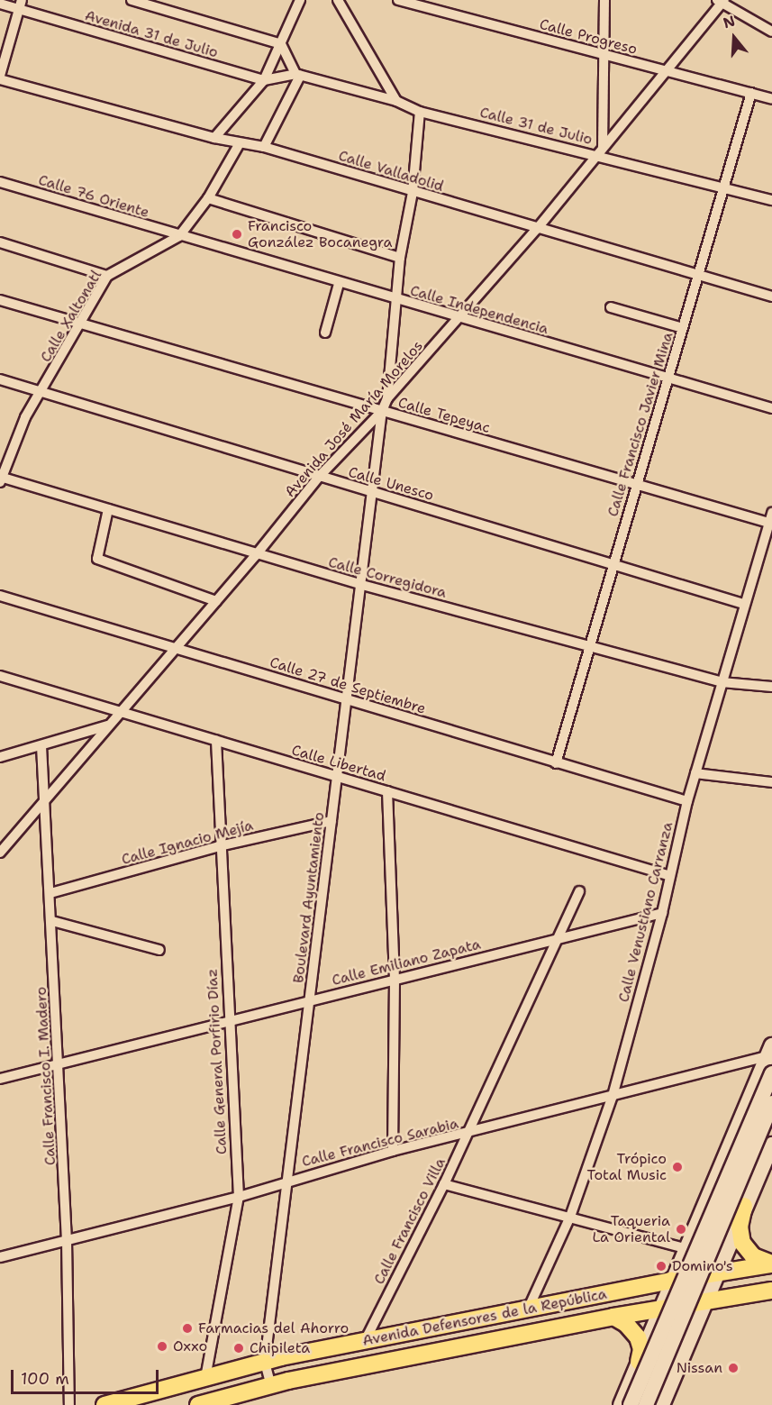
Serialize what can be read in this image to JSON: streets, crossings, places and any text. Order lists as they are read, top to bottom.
{
  "streets": {
    "main road": ["Avenida Defensores de la República"],
    "street": [
      "Avenida 31 de Julio",
      "Calle Progreso",
      "Calle 31 de Julio",
      "Calle Valladolid",
      "Calle 76 Oriente",
      "Calle Independencia",
      "Calle Xaltonatl",
      "Calle Tepeyac",
      "Avenida José María Morelos",
      "Calle Francisco Javier Mina",
      "Calle Unesco",
      "Calle Corregidora",
      "Calle 27 de Septiembre",
      "Calle Libertad",
      "Calle Ignacio Mejía",
      "Boulevard Ayuntamiento",
      "Calle Venustiano Carranza",
      "Calle Emiliano Zapata",
      "Calle General Porfirio Díaz",
      "Calle Francisco I. Madero",
      "Calle Francisco Sarabia",
      "Calle Francisco Villa"
    ]
  },
  "crossings": [
    ["Avenida 31 de Julio", "Calle 31 de Julio"],
    ["Calle Progreso", "Avenida José María Morelos"],
    ["Calle Progreso", "Calle Francisco Javier Mina"],
    ["Calle 31 de Julio", "Avenida José María Morelos"],
    ["Calle 31 de Julio", "Calle Francisco Javier Mina"],
    ["Calle Valladolid", "Calle Xaltonatl"],
    ["Calle Valladolid", "Avenida José María Morelos"],
    ["Calle Valladolid", "Calle Francisco Javier Mina"],
    ["Calle 76 Oriente", "Calle Independencia"],
    ["Calle 76 Oriente", "Calle Xaltonatl"],
    ["Calle Independencia", "Calle Xaltonatl"],
    ["Calle Independencia", "Avenida José María Morelos"],
    ["Calle Independencia", "Calle Francisco Javier Mina"],
    ["Calle Xaltonatl", "Calle Tepeyac"],
    ["Calle Xaltonatl", "Calle Unesco"],
    ["Calle Xaltonatl", "Calle Corregidora"],
    ["Calle Tepeyac", "Avenida José María Morelos"],
    ["Calle Tepeyac", "Calle Francisco Javier Mina"],
    ["Calle Tepeyac", "Boulevard Ayuntamiento"],
    ["Calle Tepeyac", "Calle Venustiano Carranza"],
    ["Avenida José María Morelos", "Calle Unesco"],
    ["Avenida José María Morelos", "Calle Corregidora"],
    ["Avenida José María Morelos", "Calle 27 de Septiembre"],
    ["Avenida José María Morelos", "Calle Libertad"],
    ["Avenida José María Morelos", "Boulevard Ayuntamiento"],
    ["Avenida José María Morelos", "Calle Francisco I. Madero"],
    ["Calle Francisco Javier Mina", "Calle Unesco"],
    ["Calle Francisco Javier Mina", "Calle Corregidora"],
    ["Calle Francisco Javier Mina", "Calle 27 de Septiembre"],
    ["Calle Unesco", "Boulevard Ayuntamiento"],
    ["Calle Unesco", "Calle Venustiano Carranza"],
    ["Calle Corregidora", "Boulevard Ayuntamiento"],
    ["Calle Corregidora", "Calle Venustiano Carranza"],
    ["Calle 27 de Septiembre", "Boulevard Ayuntamiento"],
    ["Calle 27 de Septiembre", "Calle Venustiano Carranza"],
    ["Calle Libertad", "Boulevard Ayuntamiento"],
    ["Calle Libertad", "Calle Venustiano Carranza"],
    ["Calle Libertad", "Calle General Porfirio Díaz"],
    ["Calle Ignacio Mejía", "Boulevard Ayuntamiento"],
    ["Calle Ignacio Mejía", "Calle General Porfirio Díaz"],
    ["Calle Ignacio Mejía", "Calle Francisco I. Madero"],
    ["Boulevard Ayuntamiento", "Calle Emiliano Zapata"],
    ["Boulevard Ayuntamiento", "Calle Francisco Sarabia"],
    ["Boulevard Ayuntamiento", "Avenida Defensores de la República"],
    ["Calle Venustiano Carranza", "Calle Emiliano Zapata"],
    ["Calle Venustiano Carranza", "Calle Francisco Sarabia"],
    ["Calle Venustiano Carranza", "Avenida Defensores de la República"],
    ["Calle Emiliano Zapata", "Calle General Porfirio Díaz"],
    ["Calle Emiliano Zapata", "Calle Francisco I. Madero"],
    ["Calle Emiliano Zapata", "Calle Francisco Villa"],
    ["Calle General Porfirio Díaz", "Calle Francisco Sarabia"],
    ["Calle General Porfirio Díaz", "Avenida Defensores de la República"],
    ["Calle Francisco I. Madero", "Calle Francisco Sarabia"],
    ["Calle Francisco Sarabia", "Calle Francisco Villa"],
    ["Calle Francisco Villa", "Avenida Defensores de la República"]
  ],
  "places": [
    "Francisco González Bocanegra",
    "Trópico Total Music",
    "Taqueria La Oriental",
    "Domino's",
    "Farmacias del Ahorro",
    "Oxxo",
    "Chipileta",
    "Nissan"
  ],
  "scale_bar": "100 m",
  "north": "top"
}
